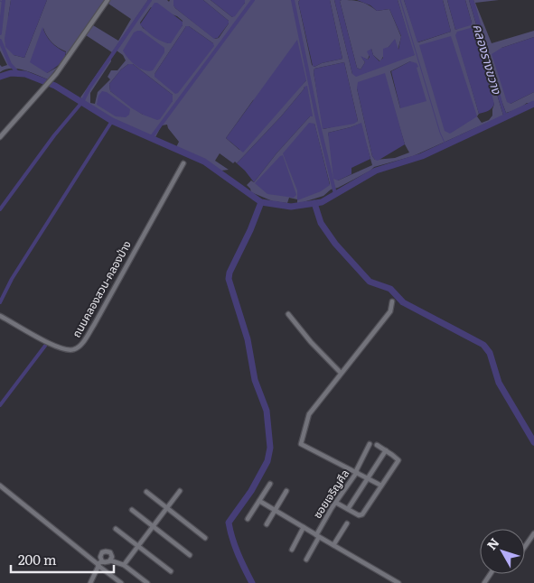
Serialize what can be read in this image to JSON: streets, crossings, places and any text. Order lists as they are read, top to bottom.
{
  "streets": {
    "street": ["ถนนคลองสวน-คลองป่าง", "ซอยเจริญศีล"]
  },
  "water": ["คลองรางขวาง"],
  "scale_bar": "200 m",
  "north": "top left"
}
